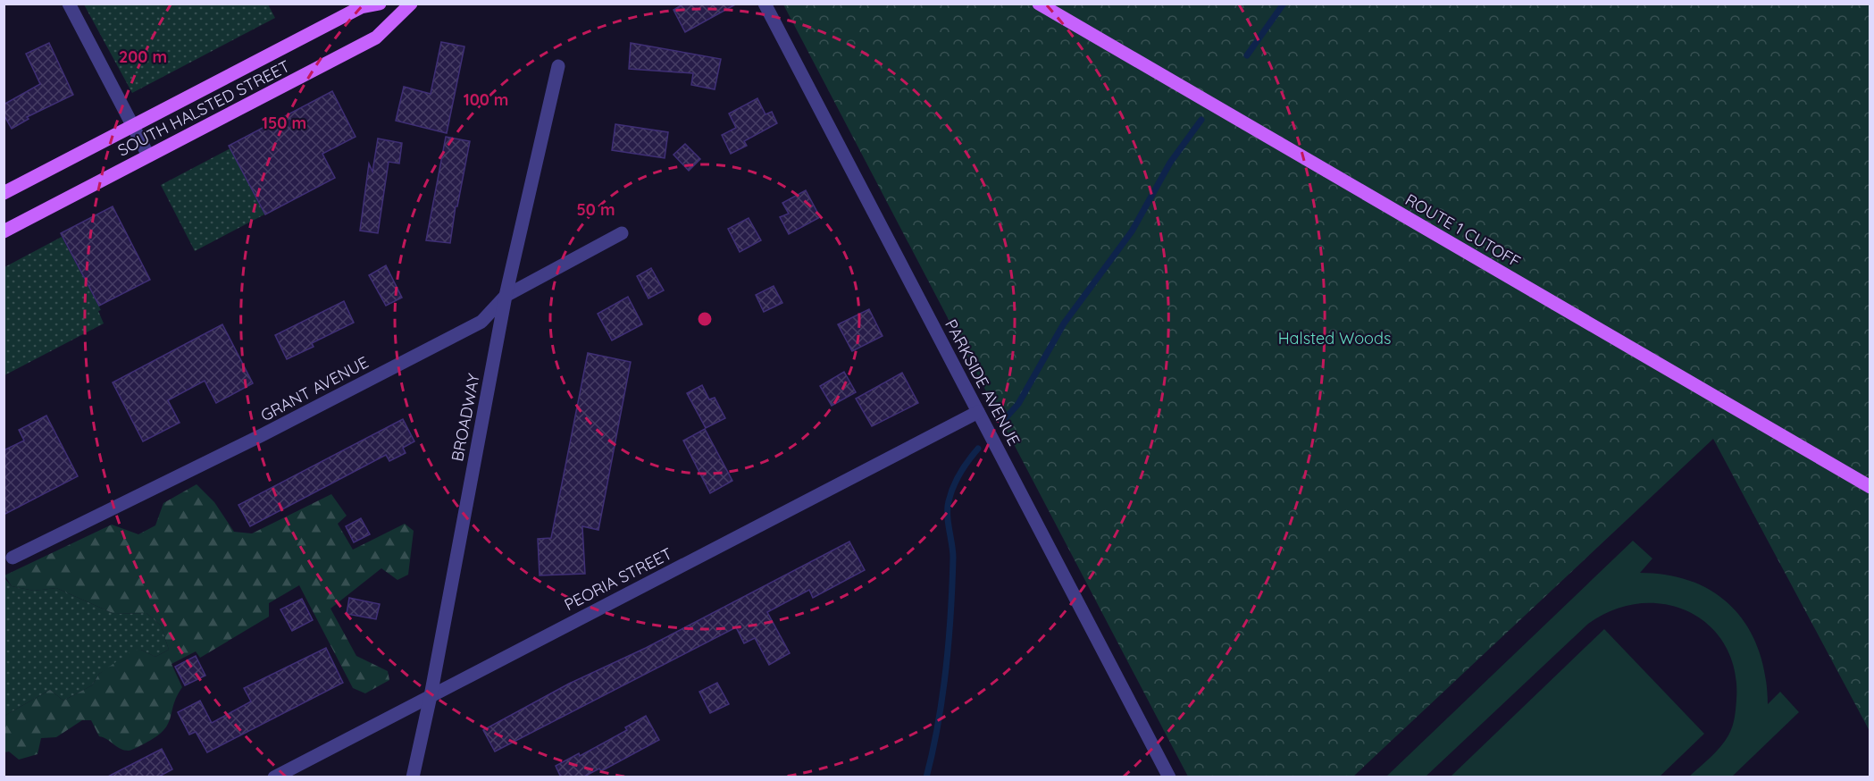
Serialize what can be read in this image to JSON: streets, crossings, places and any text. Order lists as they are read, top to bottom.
{
  "streets": {
    "main road": ["SOUTH HALSTED STREET", "ROUTE 1 CUTOFF"],
    "street": [
      "PARKSIDE AVENUE",
      "GRANT AVENUE",
      "BROADWAY",
      "PEORIA STREET"
    ]
  },
  "crossings": [
    ["PARKSIDE AVENUE", "PEORIA STREET"],
    ["GRANT AVENUE", "BROADWAY"],
    ["BROADWAY", "PEORIA STREET"]
  ],
  "parks": ["Halsted Woods"],
  "rings": [
    "200 m",
    "100 m",
    "150 m",
    "50 m"
  ]
}
